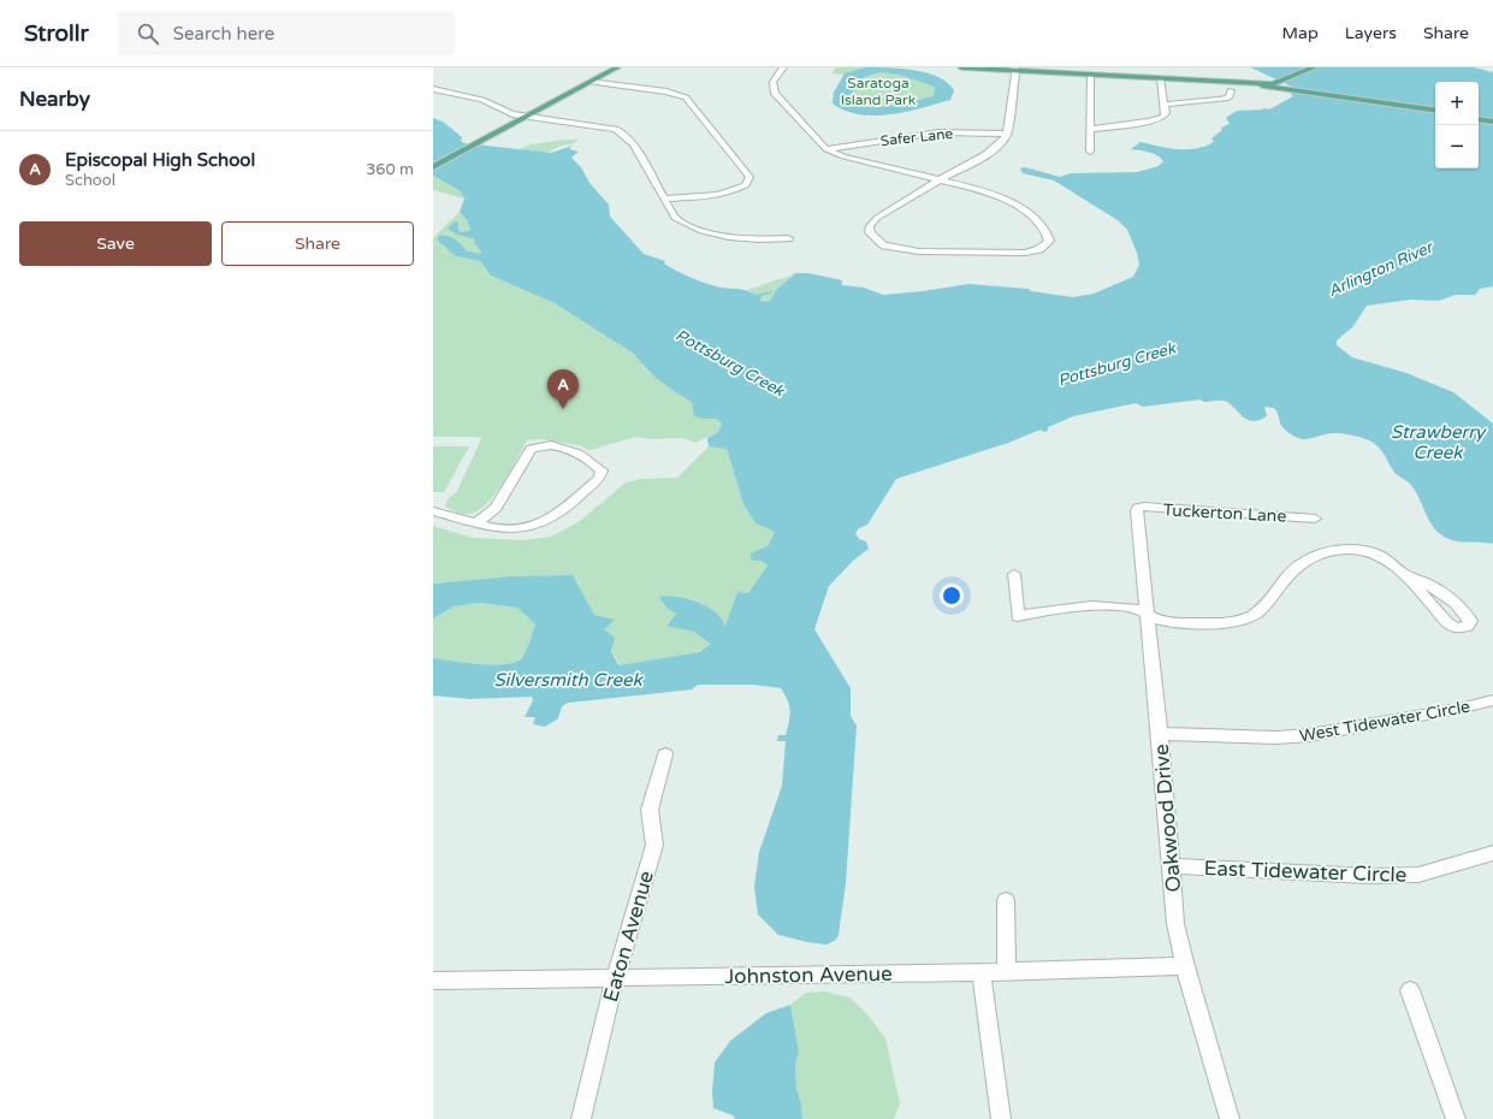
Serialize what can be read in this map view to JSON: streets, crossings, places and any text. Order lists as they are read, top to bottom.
{
  "streets": {
    "street": [
      "Safer Lane",
      "Tuckerton Lane",
      "West Tidewater Circle",
      "Oakwood Drive",
      "East Tidewater Circle",
      "Eaton Avenue",
      "Johnston Avenue"
    ]
  },
  "crossings": [
    ["Tuckerton Lane", "Oakwood Drive"],
    ["West Tidewater Circle", "Oakwood Drive"],
    ["Oakwood Drive", "East Tidewater Circle"],
    ["Oakwood Drive", "Johnston Avenue"],
    ["Eaton Avenue", "Johnston Avenue"]
  ],
  "water": [
    "Arlington River",
    "Pottsburg Creek",
    "Strawberry Creek",
    "Silversmith Creek"
  ],
  "parks": ["Saratoga Island Park"],
  "page": {
    "header": "Strollr",
    "search": "Search here",
    "nav": ["Map", "Layers", "Share"],
    "heading": "Nearby",
    "map_buttons": ["+", "−"],
    "list": [
      {
        "mark": "A",
        "name": "Episcopal High School",
        "note": "School",
        "value": "360 m"
      }
    ],
    "buttons": ["Save", "Share"],
    "pins": "A"
  }
}
